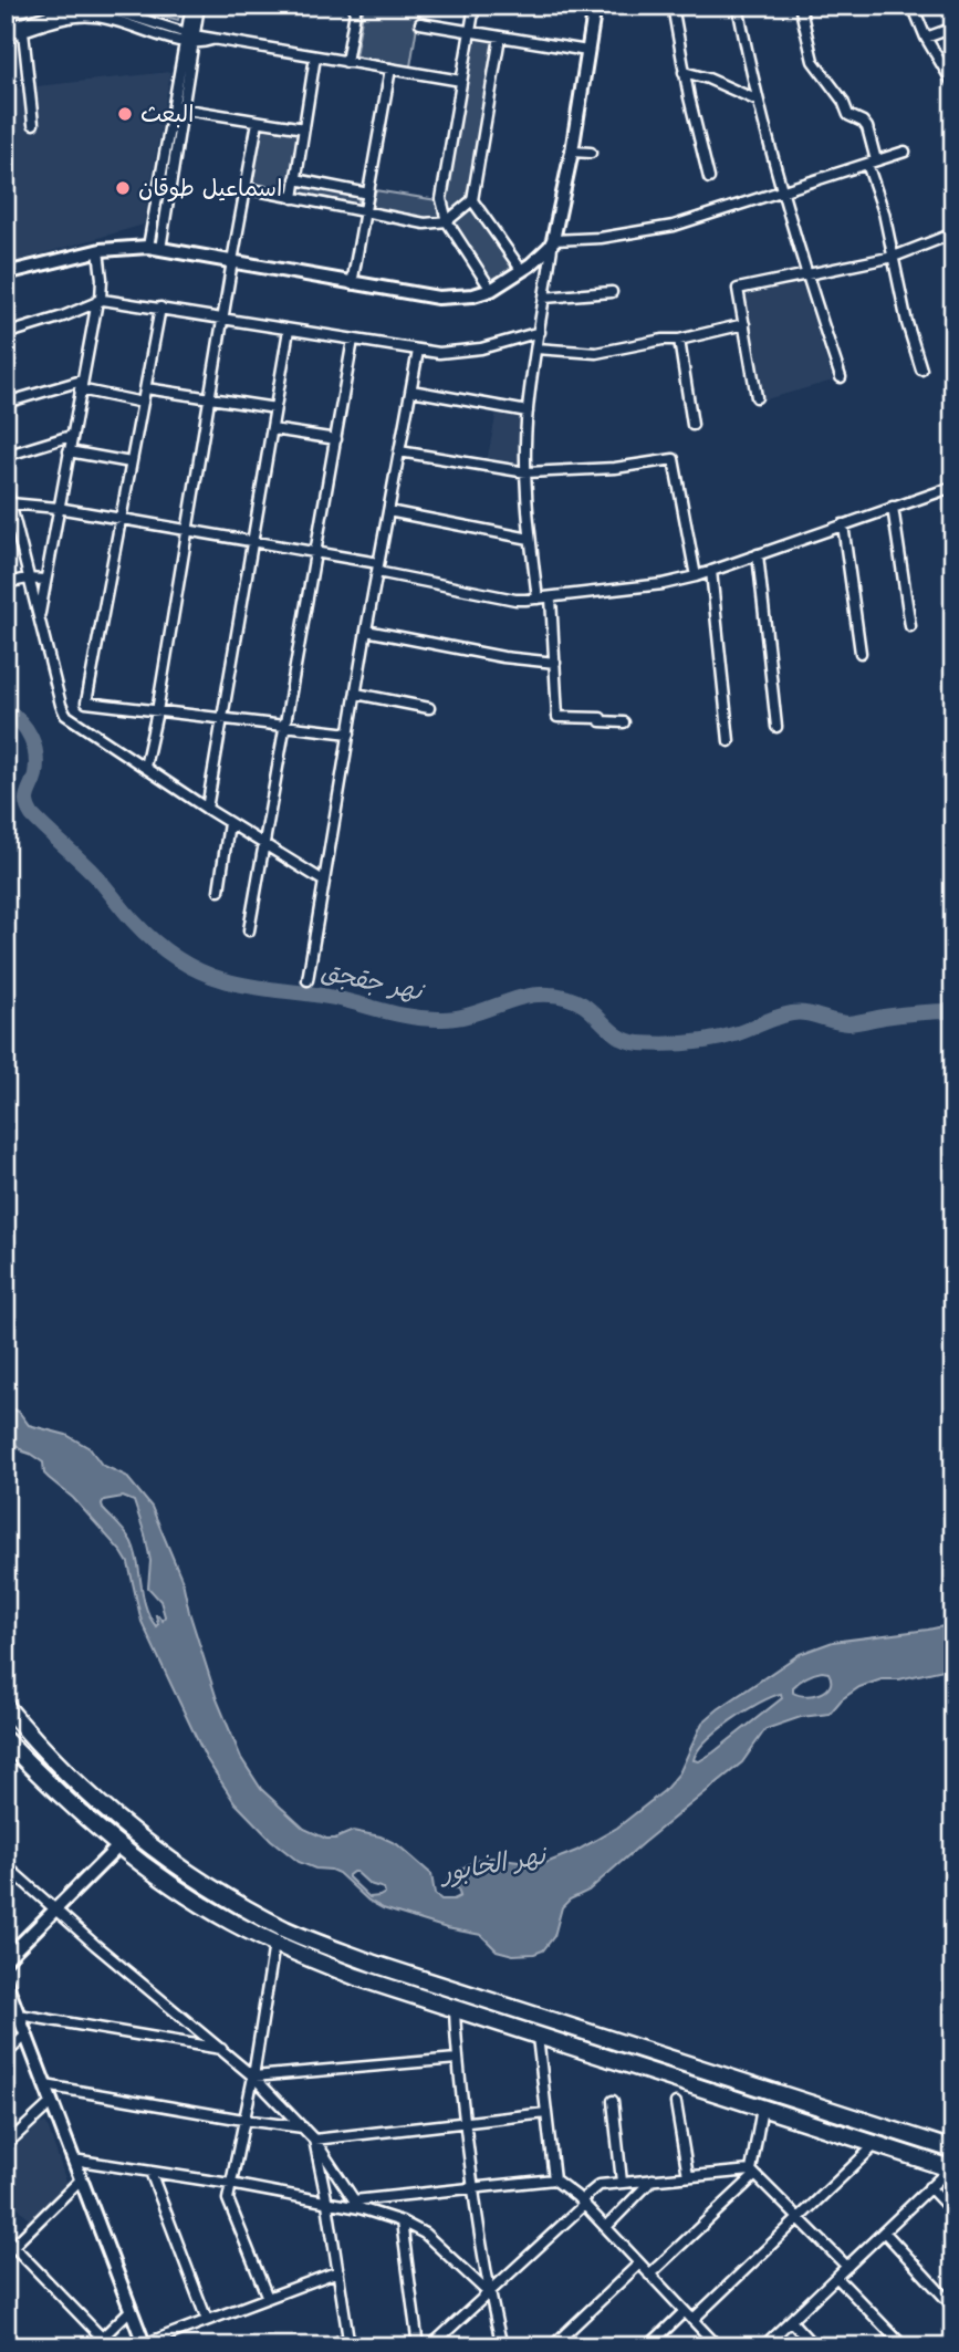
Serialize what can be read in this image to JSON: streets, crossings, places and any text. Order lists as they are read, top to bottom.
{
  "water": ["نهر جقجق", "نهر الخابور"],
  "places": ["البعث", "اسماعيل طوقان"]
}
